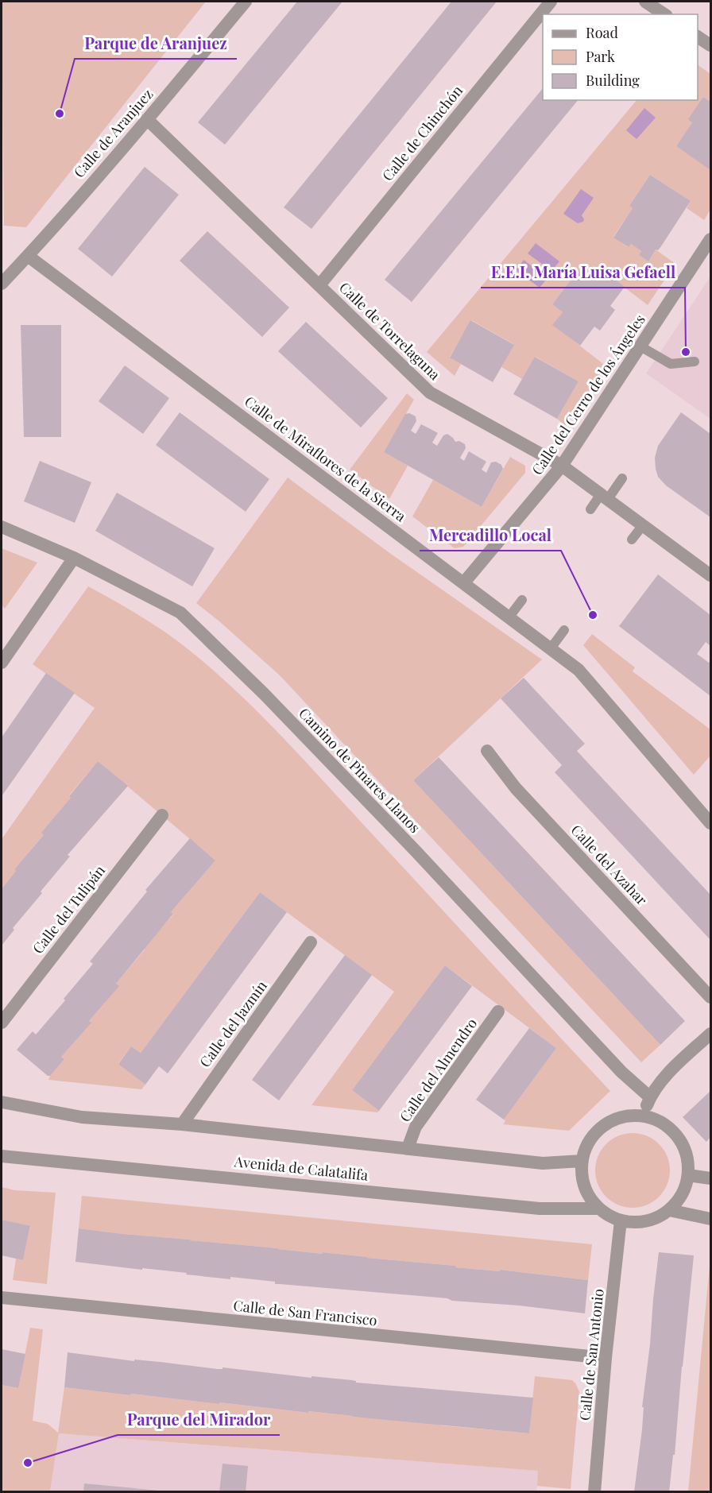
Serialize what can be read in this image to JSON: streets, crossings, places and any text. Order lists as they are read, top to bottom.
{
  "streets": {
    "street": [
      "Calle de Aranjuez",
      "Calle de Chinchón",
      "Calle de Torrelaguna",
      "Calle del Cerro de los Ángeles",
      "Calle de Miraflores de la Sierra",
      "Camino de Pinares Llanos",
      "Calle del Azahar",
      "Calle del Tulipán",
      "Calle del Jazmín",
      "Calle del Almendro",
      "Avenida de Calatalifa",
      "Calle de San Francisco",
      "Calle de San Antonio"
    ]
  },
  "crossings": [
    ["Calle de Aranjuez", "Calle de Torrelaguna"],
    ["Calle de Aranjuez", "Calle de Miraflores de la Sierra"],
    ["Calle de Chinchón", "Calle de Torrelaguna"],
    ["Calle de Torrelaguna", "Calle del Cerro de los Ángeles"],
    ["Calle del Cerro de los Ángeles", "Calle de Miraflores de la Sierra"],
    ["Avenida de Calatalifa", "Calle de San Antonio"],
    ["Calle de San Francisco", "Calle de San Antonio"]
  ],
  "places": [
    "Parque de Aranjuez",
    "E.E.I. María Luisa Gefaell",
    "Mercadillo Local",
    "Parque del Mirador"
  ],
  "legend": ["Road", "Park", "Building"]
}
